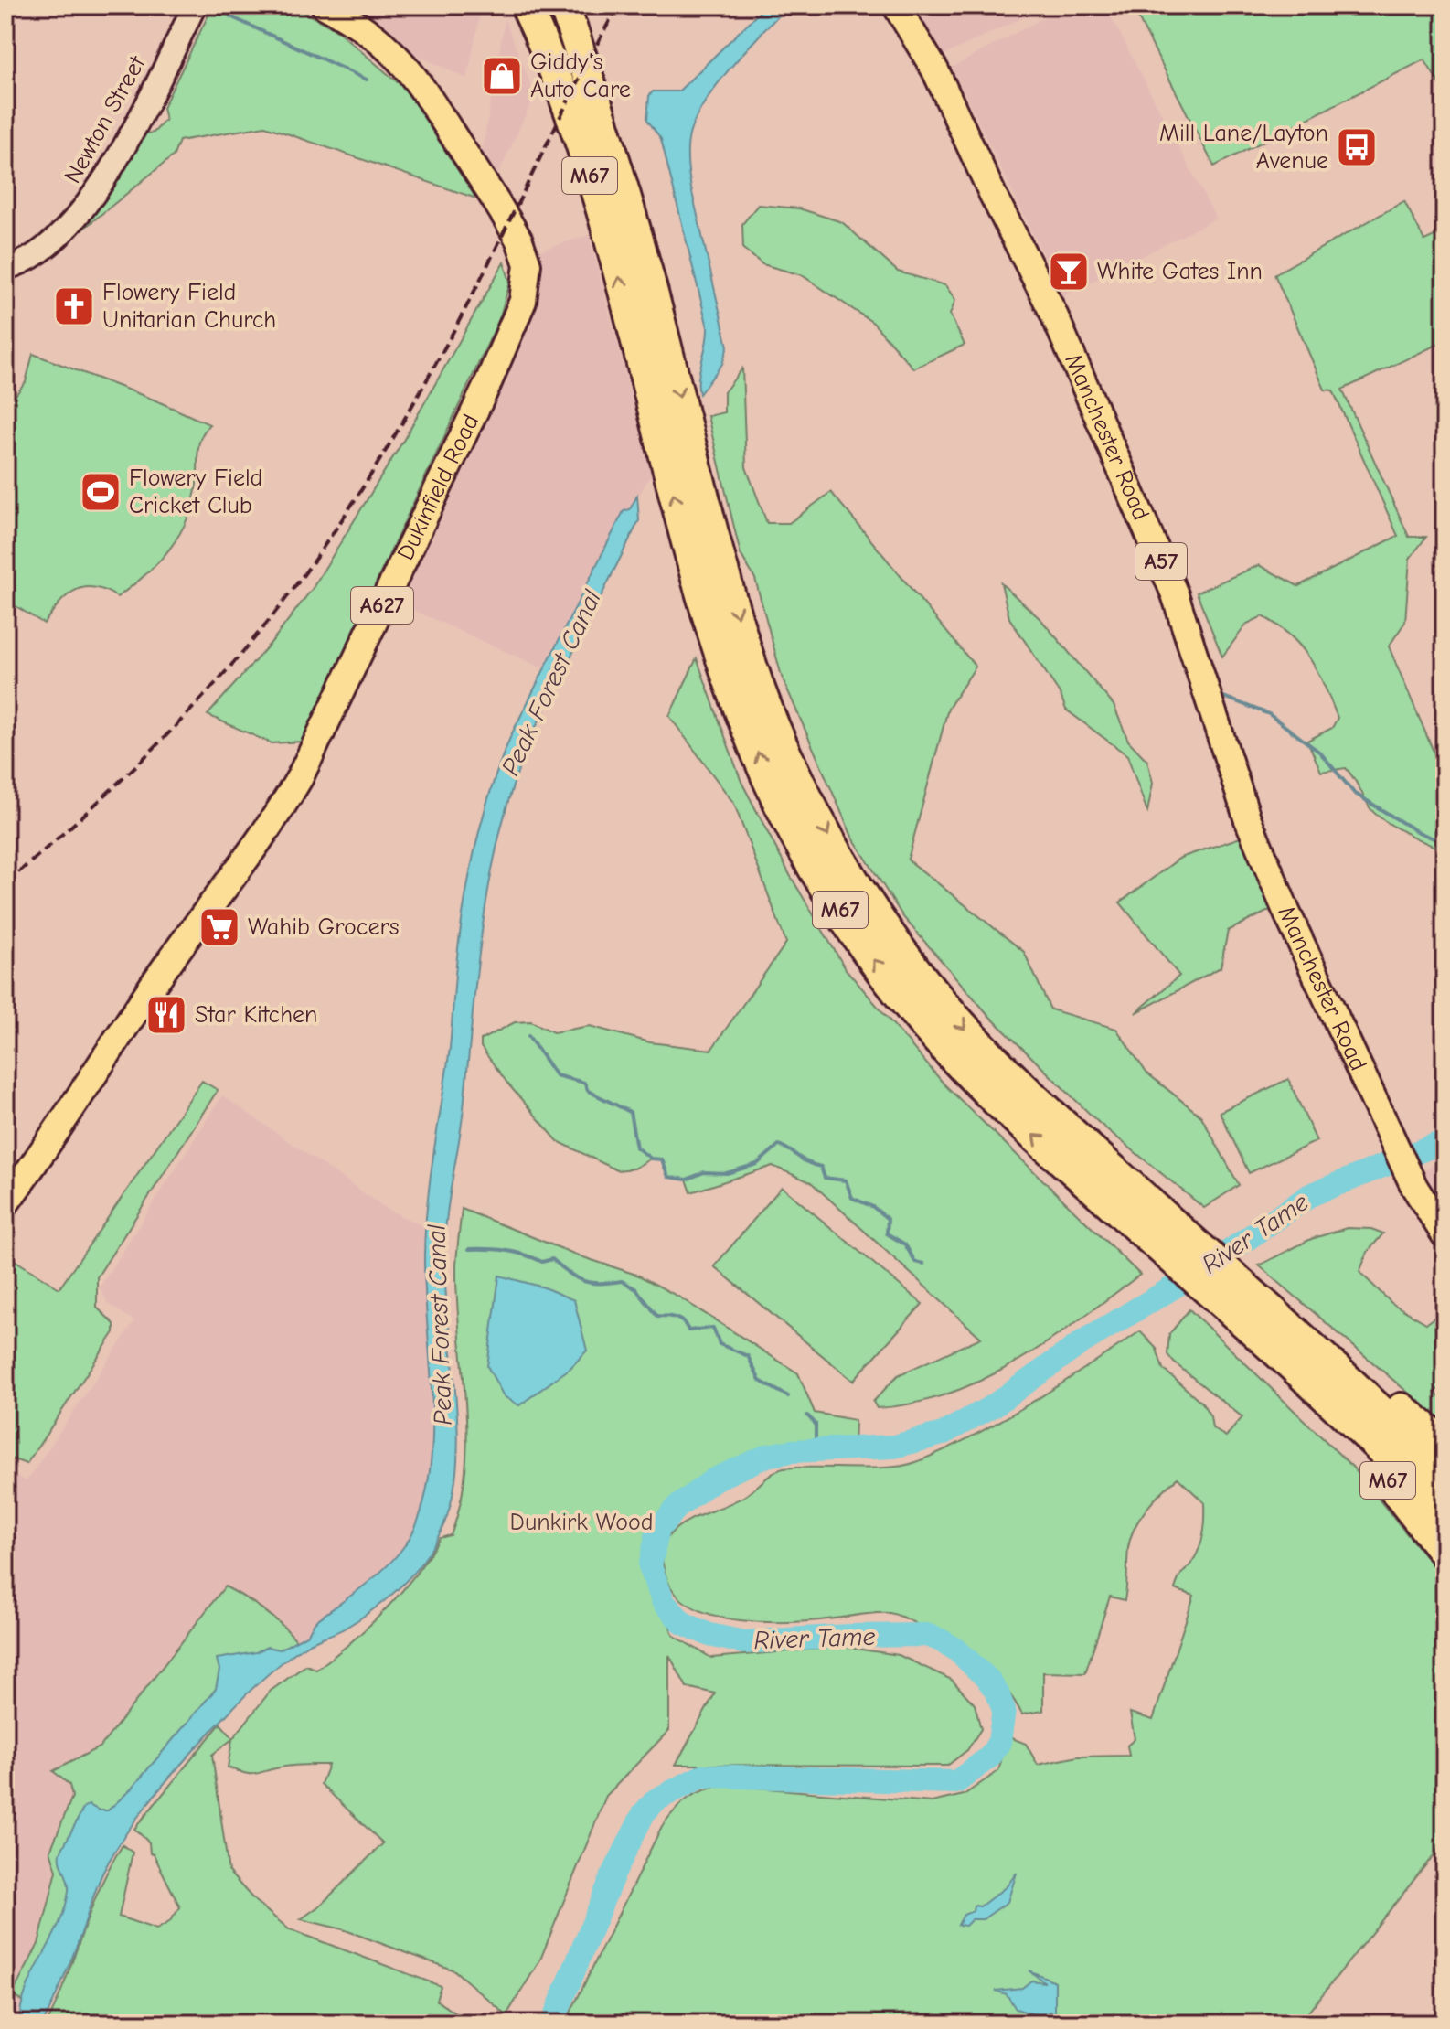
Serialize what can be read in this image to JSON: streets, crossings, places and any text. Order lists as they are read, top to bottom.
{
  "streets": {
    "highway": ["M67"],
    "main road": [
      "Newton Street",
      "Manchester Road",
      "Dukinfield Road",
      "A57",
      "A627"
    ]
  },
  "water": ["Peak Forest Canal", "River Tame"],
  "parks": ["Dunkirk Wood"],
  "places": {
    "shop": ["Giddy's Auto Care"],
    "bus stop": ["Mill Lane/Layton Avenue"],
    "bar": ["White Gates Inn"],
    "church": ["Flowery Field Unitarian Church"],
    "sports": ["Flowery Field Cricket Club"],
    "supermarket": ["Wahib Grocers"],
    "restaurant": ["Star Kitchen"]
  }
}
